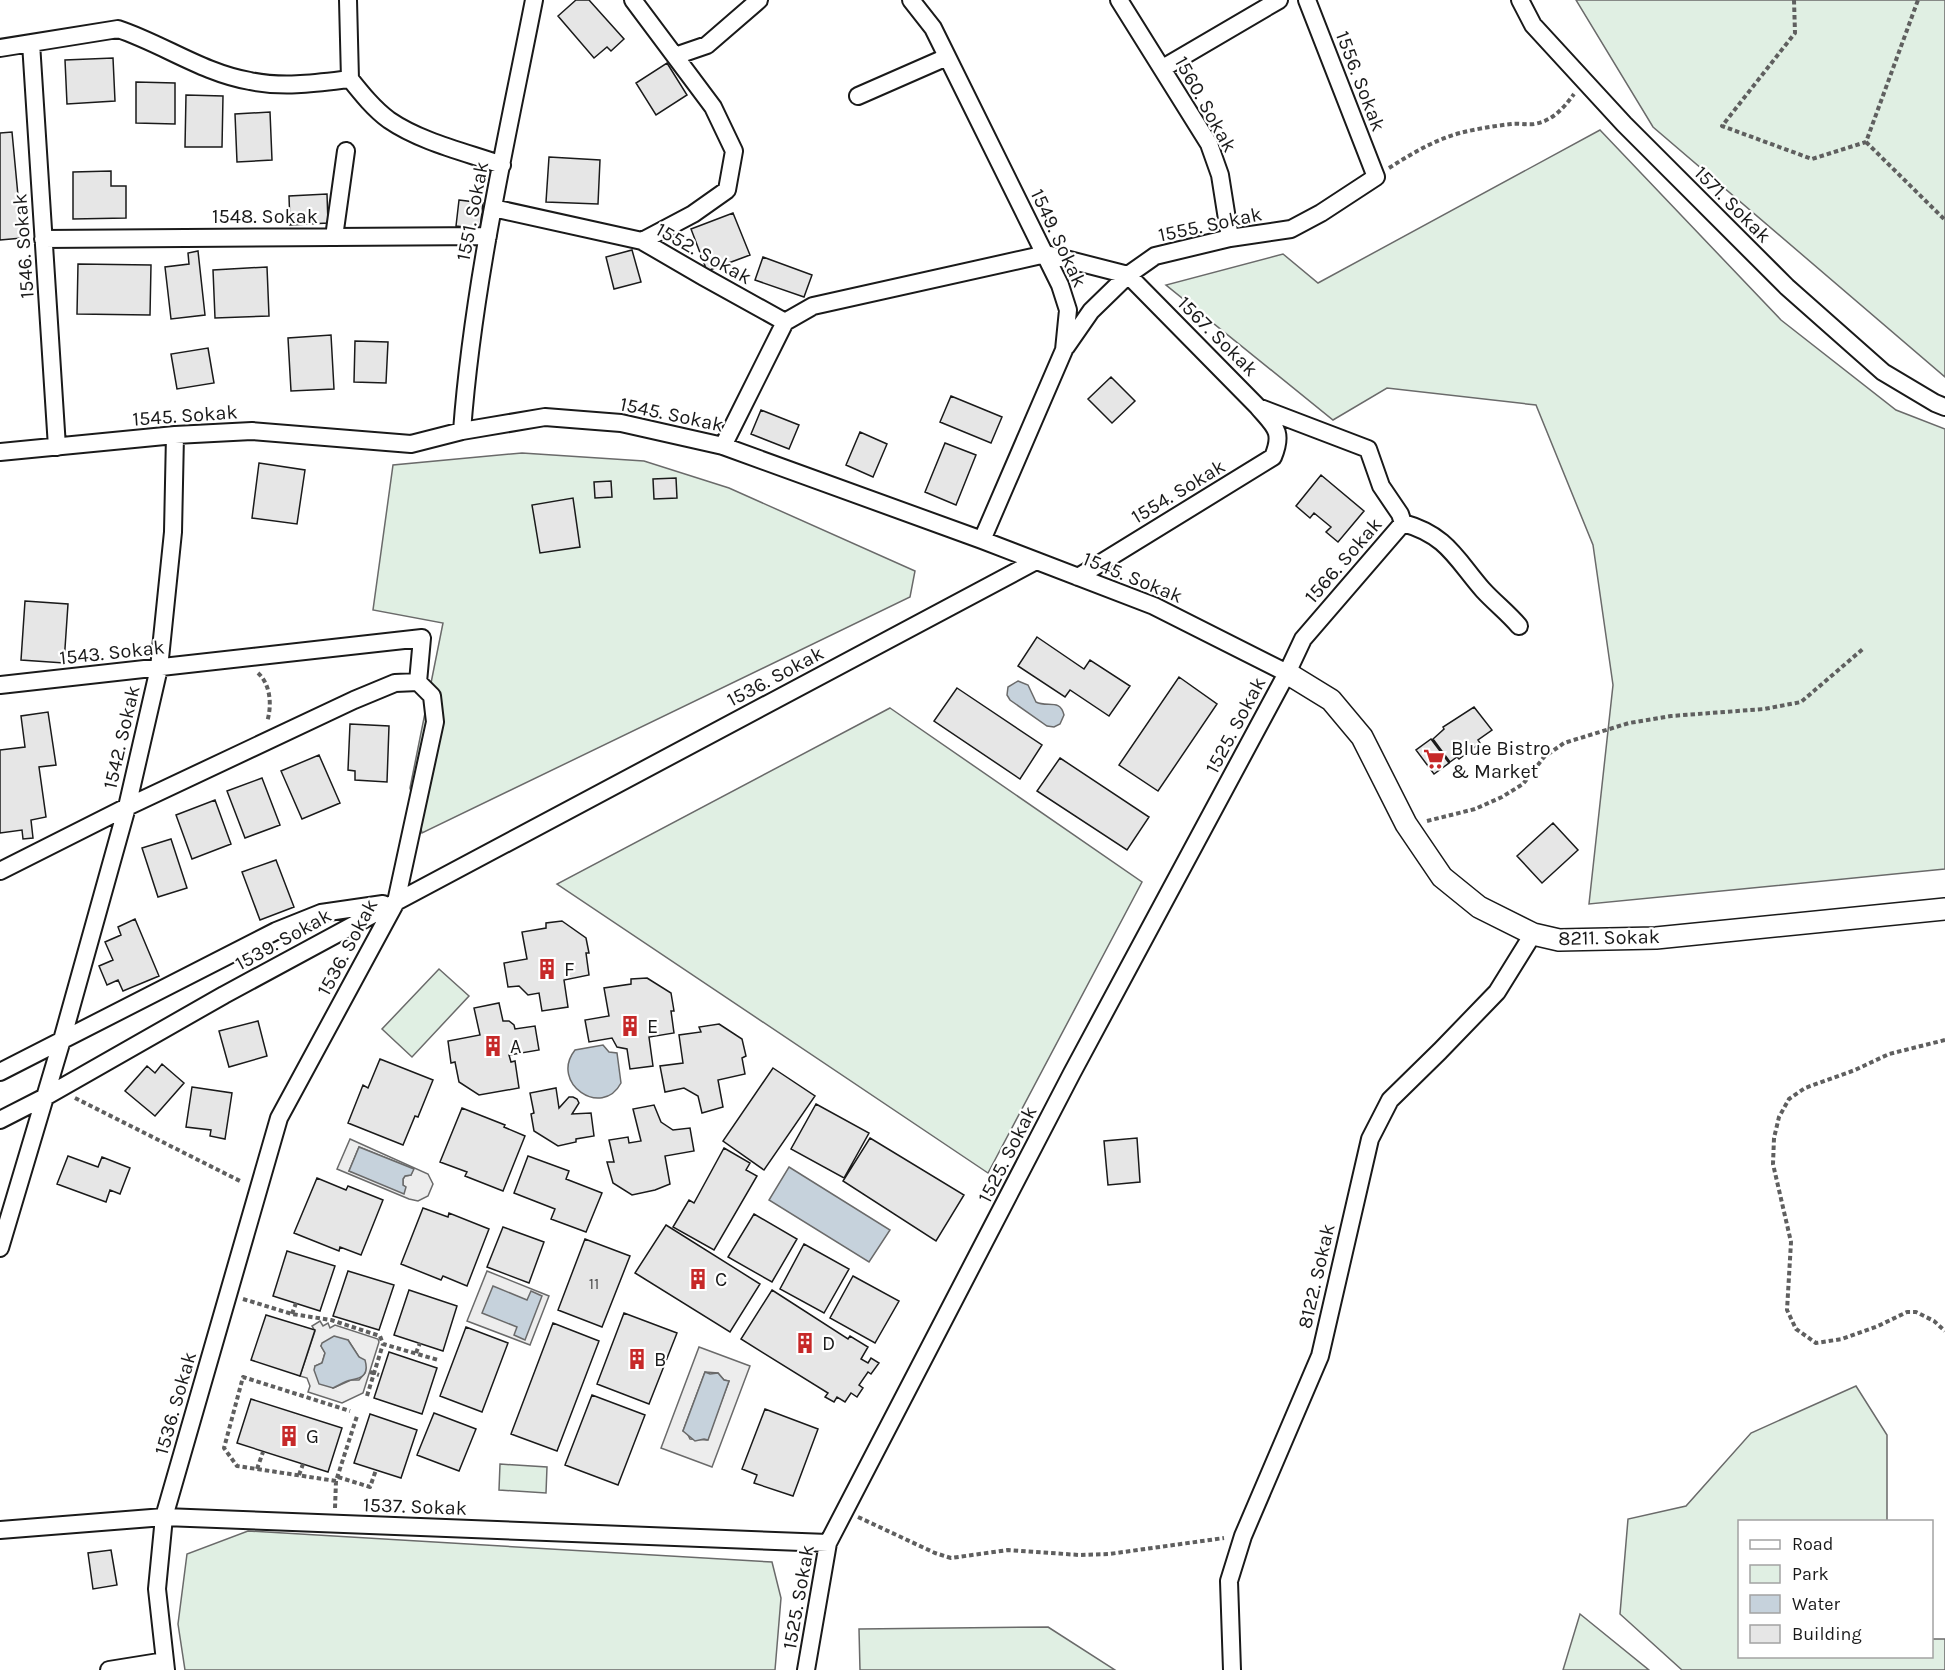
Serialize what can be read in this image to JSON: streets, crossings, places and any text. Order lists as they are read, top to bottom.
{
  "streets": {
    "street": [
      "1556. Sokak",
      "1560. Sokak",
      "1571. Sokak",
      "1551. Sokak",
      "1548. Sokak",
      "1555. Sokak",
      "1549. Sokak",
      "1546. Sokak",
      "1552. Sokak",
      "1567. Sokak",
      "1545. Sokak",
      "1554. Sokak",
      "1566. Sokak",
      "1543. Sokak",
      "1536. Sokak",
      "1525. Sokak",
      "1542. Sokak",
      "8211. Sokak",
      "1539. Sokak",
      "8122. Sokak",
      "1537. Sokak"
    ]
  },
  "crossings": [
    ["1556. Sokak", "1555. Sokak"],
    ["1560. Sokak", "1555. Sokak"],
    ["1551. Sokak", "1548. Sokak"],
    ["1551. Sokak", "1552. Sokak"],
    ["1551. Sokak", "1545. Sokak"],
    ["1548. Sokak", "1546. Sokak"],
    ["1555. Sokak", "1549. Sokak"],
    ["1555. Sokak", "1567. Sokak"],
    ["1549. Sokak", "1545. Sokak"],
    ["1546. Sokak", "1545. Sokak"],
    ["1567. Sokak", "1554. Sokak"],
    ["1567. Sokak", "1566. Sokak"],
    ["1545. Sokak", "1554. Sokak"],
    ["1545. Sokak", "1566. Sokak"],
    ["1545. Sokak", "1536. Sokak"],
    ["1545. Sokak", "1525. Sokak"],
    ["1545. Sokak", "1542. Sokak"],
    ["1545. Sokak", "8211. Sokak"],
    ["1566. Sokak", "1525. Sokak"],
    ["1566. Sokak", "8211. Sokak"],
    ["1543. Sokak", "1542. Sokak"],
    ["1536. Sokak", "1539. Sokak"],
    ["1536. Sokak", "1537. Sokak"],
    ["1525. Sokak", "8211. Sokak"],
    ["1525. Sokak", "1537. Sokak"],
    ["1542. Sokak", "1539. Sokak"],
    ["8211. Sokak", "8122. Sokak"]
  ],
  "places": {
    "supermarket": ["Blue Bistro & Market"],
    "building": [
      "F",
      "E",
      "A",
      "C",
      "D",
      "B",
      "G"
    ]
  },
  "house_numbers": ["11"],
  "legend": [
    "Road",
    "Park",
    "Water",
    "Building"
  ]
}
